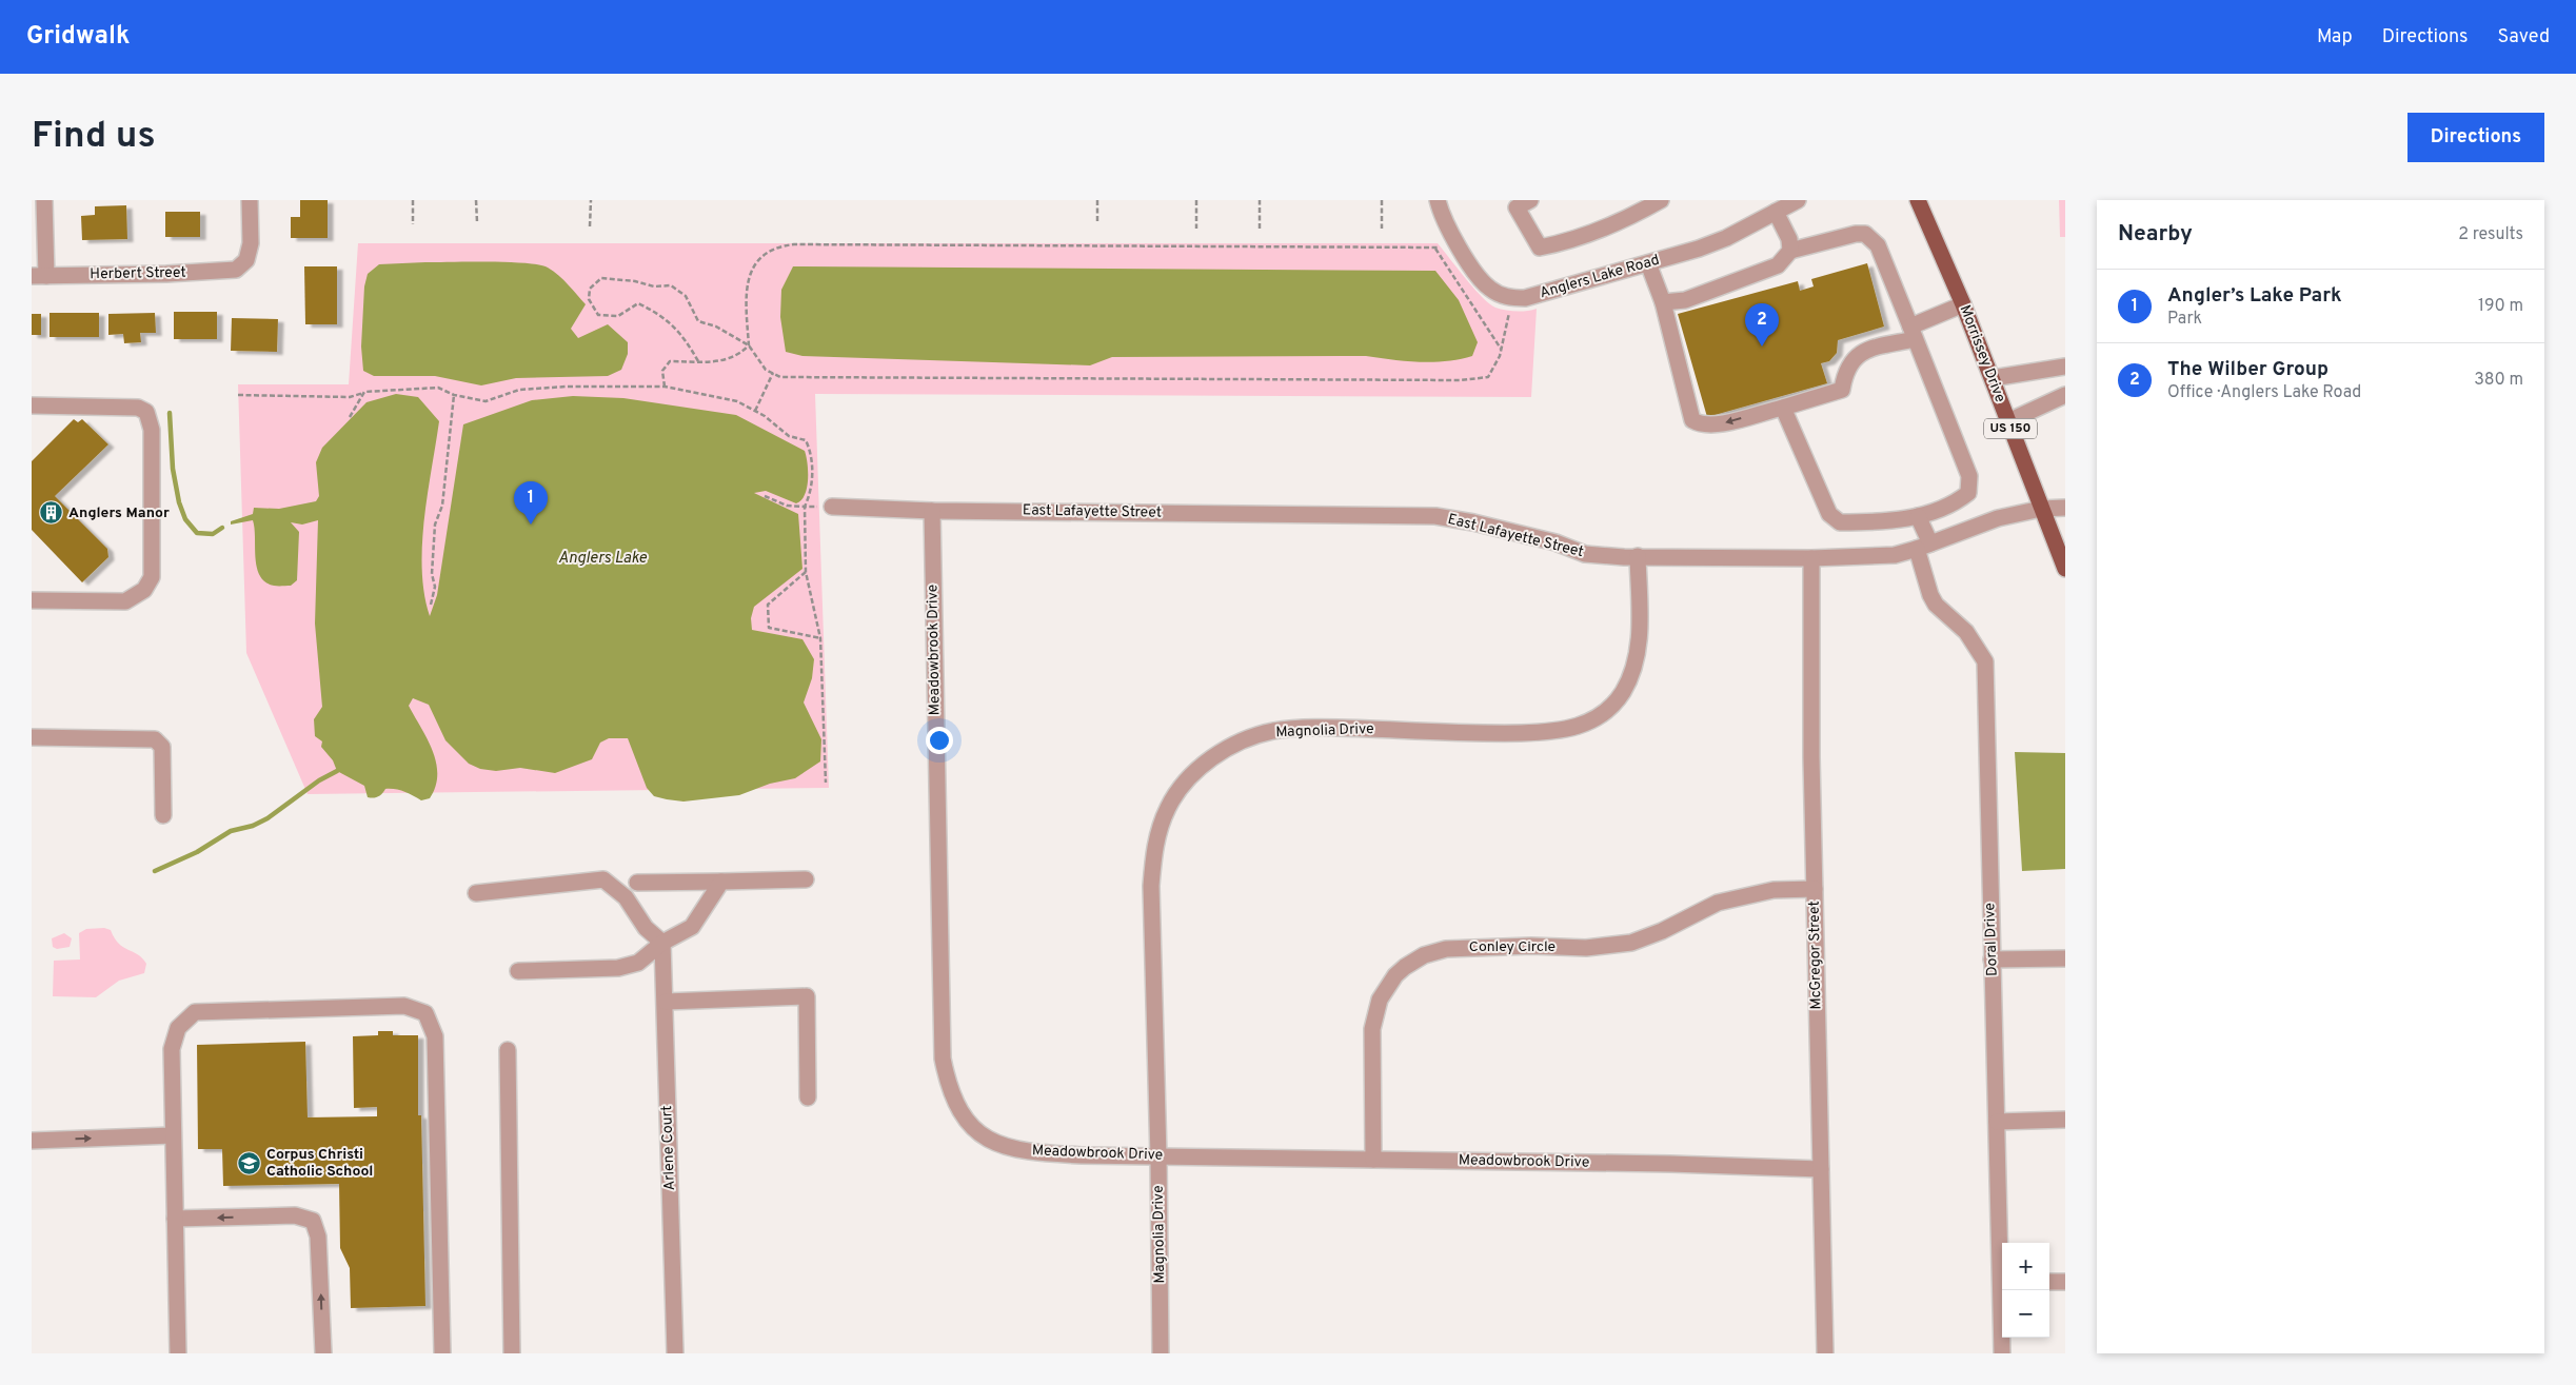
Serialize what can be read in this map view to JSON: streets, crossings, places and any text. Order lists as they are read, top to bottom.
{
  "streets": {
    "main road": ["Morrissey Drive", "US 150"],
    "street": [
      "Herbert Street",
      "Anglers Lake Road",
      "East Lafayette Street",
      "Meadowbrook Drive",
      "Magnolia Drive",
      "Doral Drive",
      "Conley Circle",
      "McGregor Street",
      "Arlene Court"
    ]
  },
  "crossings": [
    ["Morrissey Drive", "East Lafayette Street"],
    ["East Lafayette Street", "Meadowbrook Drive"],
    ["East Lafayette Street", "Magnolia Drive"],
    ["East Lafayette Street", "Doral Drive"],
    ["East Lafayette Street", "McGregor Street"],
    ["Meadowbrook Drive", "Magnolia Drive"],
    ["Meadowbrook Drive", "Conley Circle"],
    ["Meadowbrook Drive", "McGregor Street"],
    ["Conley Circle", "McGregor Street"]
  ],
  "water": ["Anglers Lake"],
  "places": {
    "building": ["Anglers Manor"],
    "school or university": ["Corpus Christi Catholic School"]
  },
  "page": {
    "header": "Gridwalk",
    "nav": ["Map", "Directions", "Saved"],
    "buttons": "Directions",
    "title": "Find us",
    "heading": ["Nearby", "2 results"],
    "list": [
      {
        "mark": "1",
        "name": "Angler’s Lake Park",
        "note": "Park",
        "value": "190 m"
      },
      {
        "mark": "2",
        "name": "The Wilber Group",
        "note": "Office · Anglers Lake Road",
        "value": "380 m"
      }
    ],
    "pins": ["2", "1"],
    "map_buttons": ["+", "−"]
  }
}
